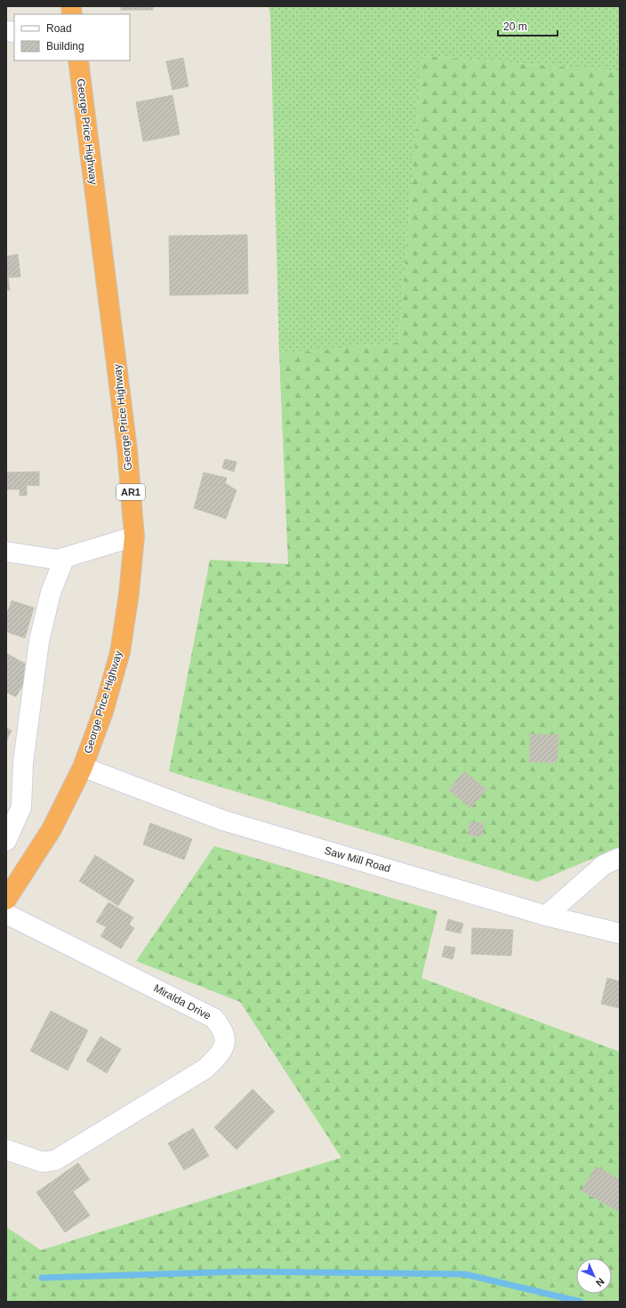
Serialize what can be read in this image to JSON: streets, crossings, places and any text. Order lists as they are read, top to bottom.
{
  "streets": {
    "highway": ["George Price Highway", "AR1"],
    "street": ["Saw Mill Road", "Miralda Drive"]
  },
  "crossings": [
    ["George Price Highway", "Saw Mill Road"]
  ],
  "legend": ["Road", "Building"],
  "scale_bar": "20 m",
  "north": "bottom right"
}
